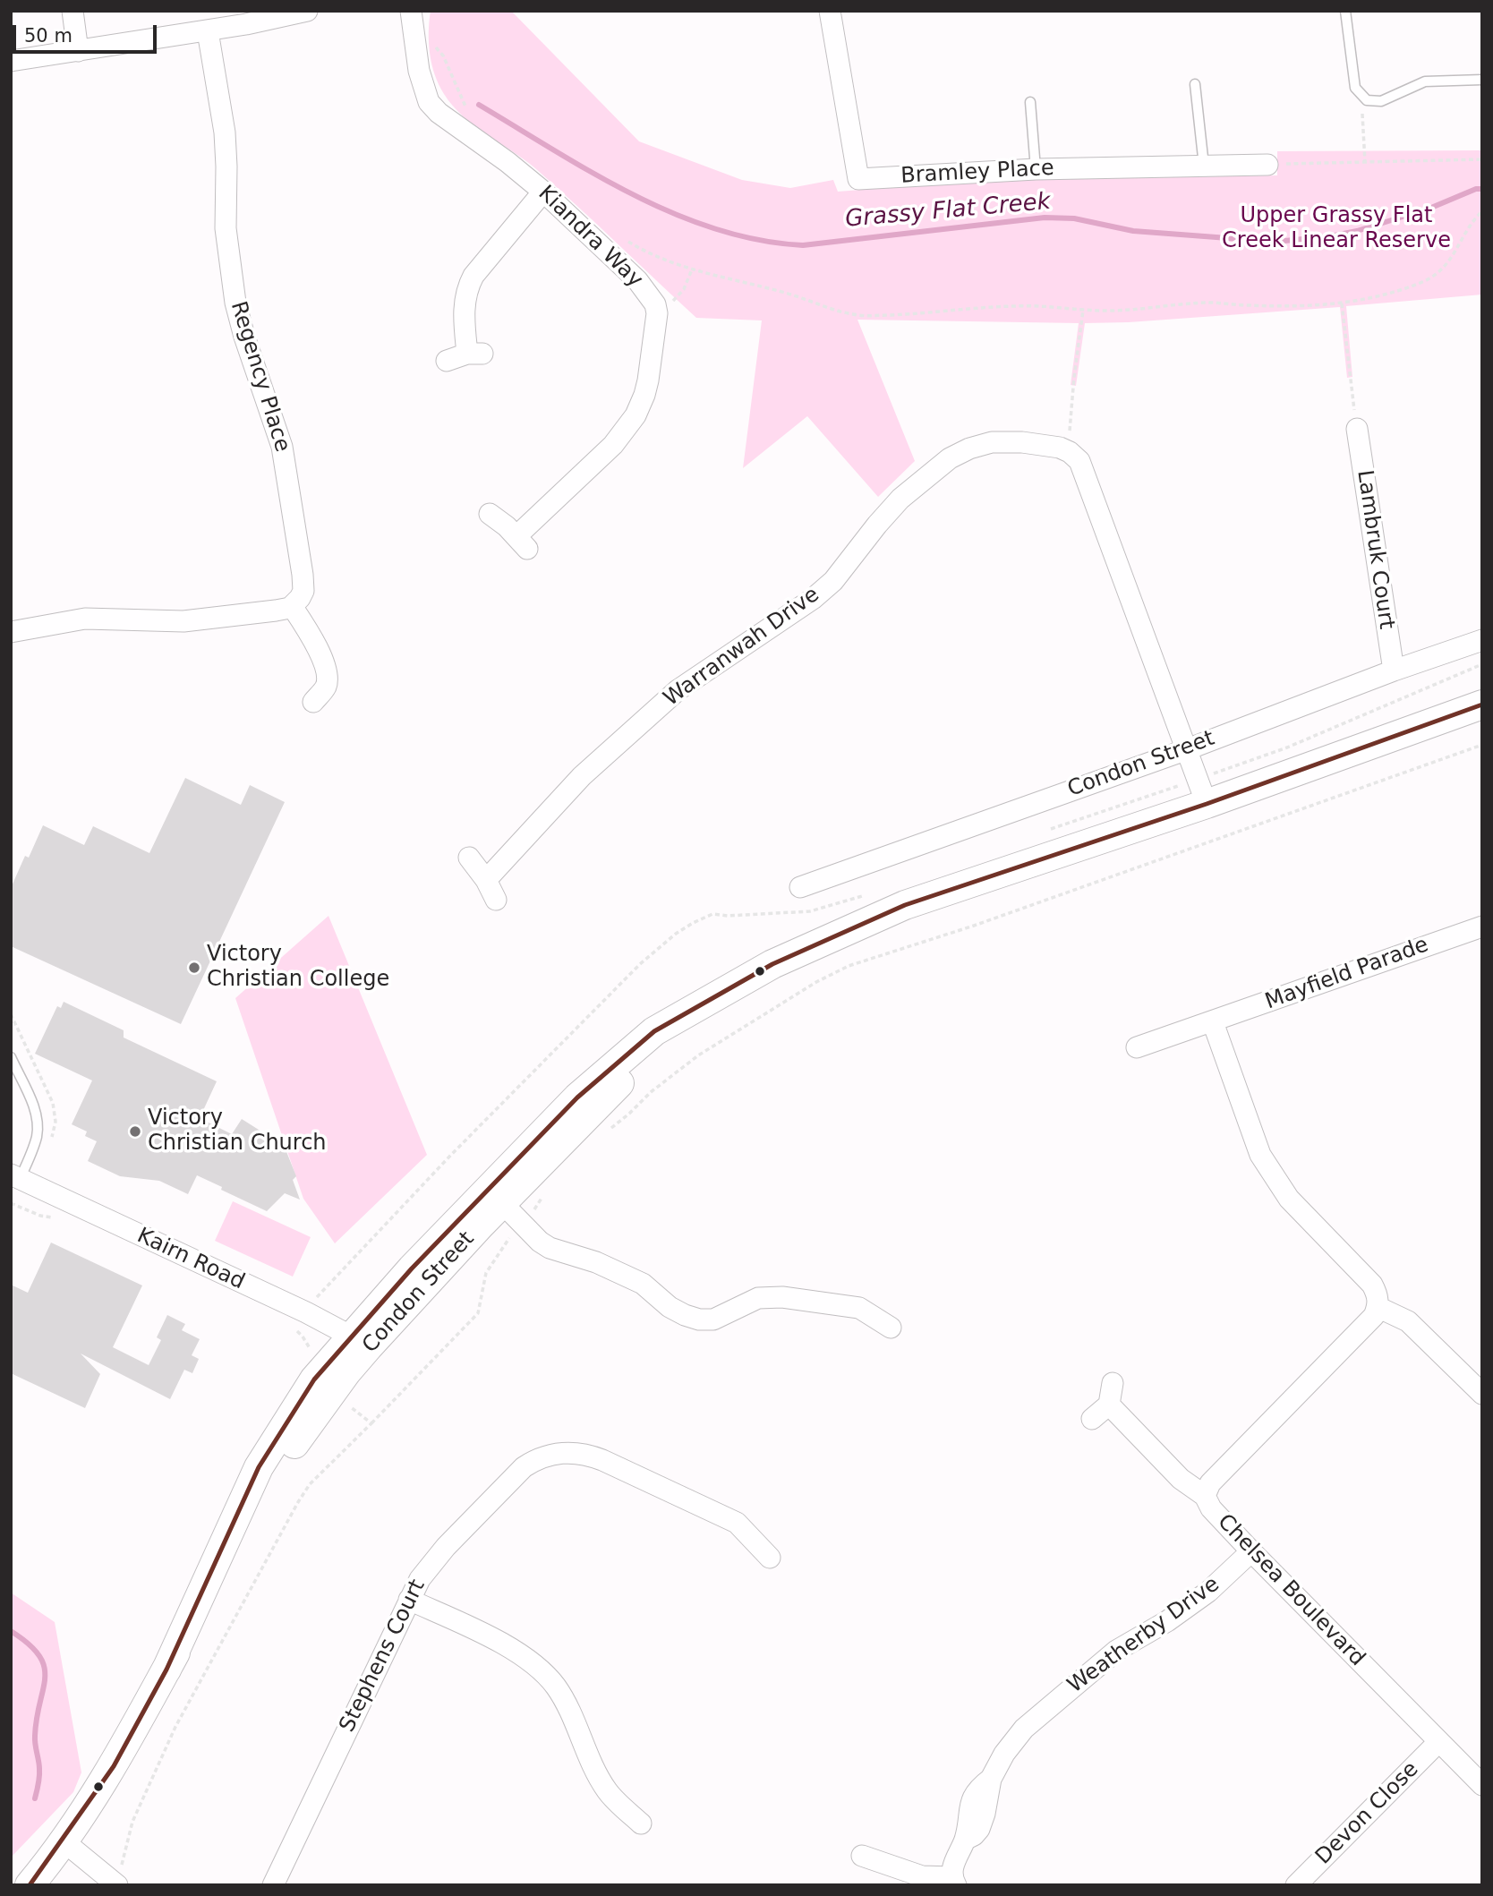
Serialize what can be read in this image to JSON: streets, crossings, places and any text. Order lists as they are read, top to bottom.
{
  "streets": {
    "main road": ["Condon Street"],
    "street": [
      "Bramley Place",
      "Kiandra Way",
      "Regency Place",
      "Lambruk Court",
      "Warranwah Drive",
      "Mayfield Parade",
      "Kairn Road",
      "Chelsea Boulevard",
      "Weatherby Drive",
      "Stephens Court",
      "Devon Close"
    ]
  },
  "crossings": [
    ["Lambruk Court", "Condon Street"],
    ["Condon Street", "Kairn Road"],
    ["Chelsea Boulevard", "Weatherby Drive"],
    ["Chelsea Boulevard", "Devon Close"]
  ],
  "water": ["Grassy Flat Creek"],
  "parks": ["Upper Grassy Flat Creek Linear Reserve"],
  "places": ["Victory Christian College", "Victory Christian Church"],
  "scale_bar": "50 m"
}
